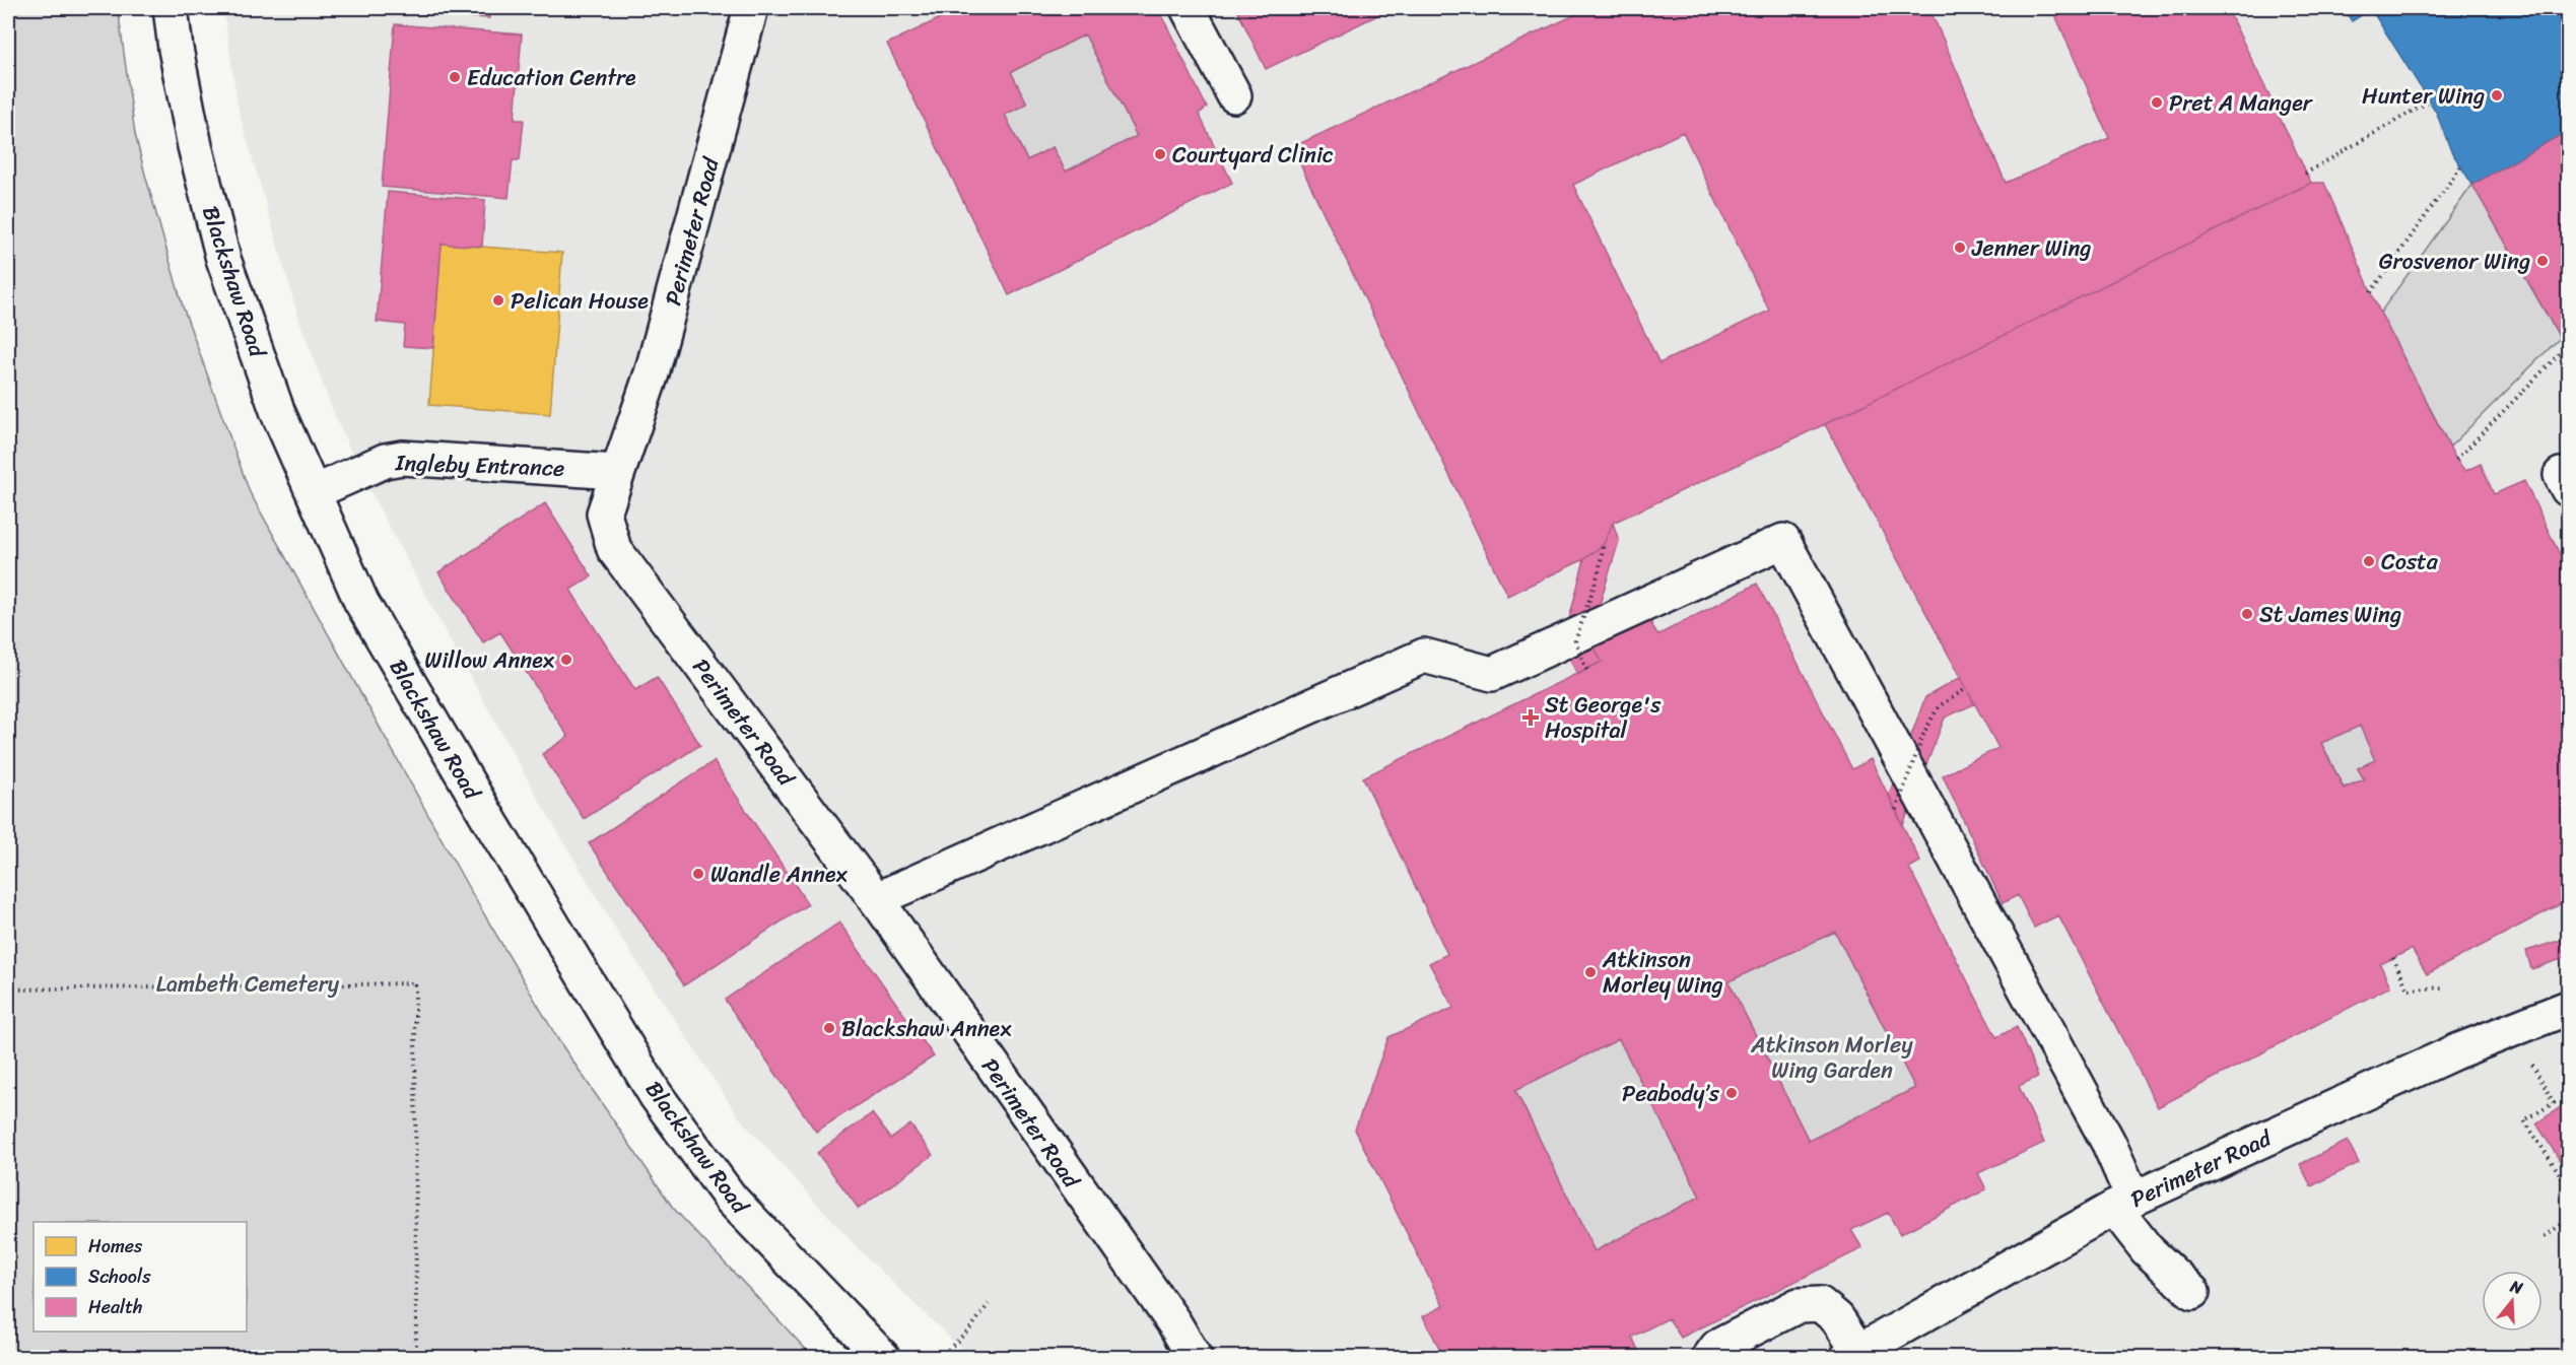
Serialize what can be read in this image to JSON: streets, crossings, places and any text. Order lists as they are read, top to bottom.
{
  "streets": {
    "street": ["Perimeter Road", "Blackshaw Road", "Ingleby Entrance"]
  },
  "crossings": [
    ["Perimeter Road", "Ingleby Entrance"],
    ["Blackshaw Road", "Ingleby Entrance"]
  ],
  "parks": ["Lambeth Cemetery", "Atkinson Morley Wing Garden"],
  "places": {
    "other": [
      "Education Centre",
      "Hunter Wing",
      "Pret A Manger",
      "Courtyard Clinic",
      "Jenner Wing",
      "Grosvenor Wing",
      "Pelican House",
      "Costa",
      "St James Wing",
      "Willow Annex",
      "Wandle Annex",
      "Atkinson Morley Wing",
      "Blackshaw Annex",
      "Peabody’s"
    ],
    "health": ["St George's Hospital"]
  },
  "legend": ["Homes", "Schools", "Health"],
  "north": "top"
}
